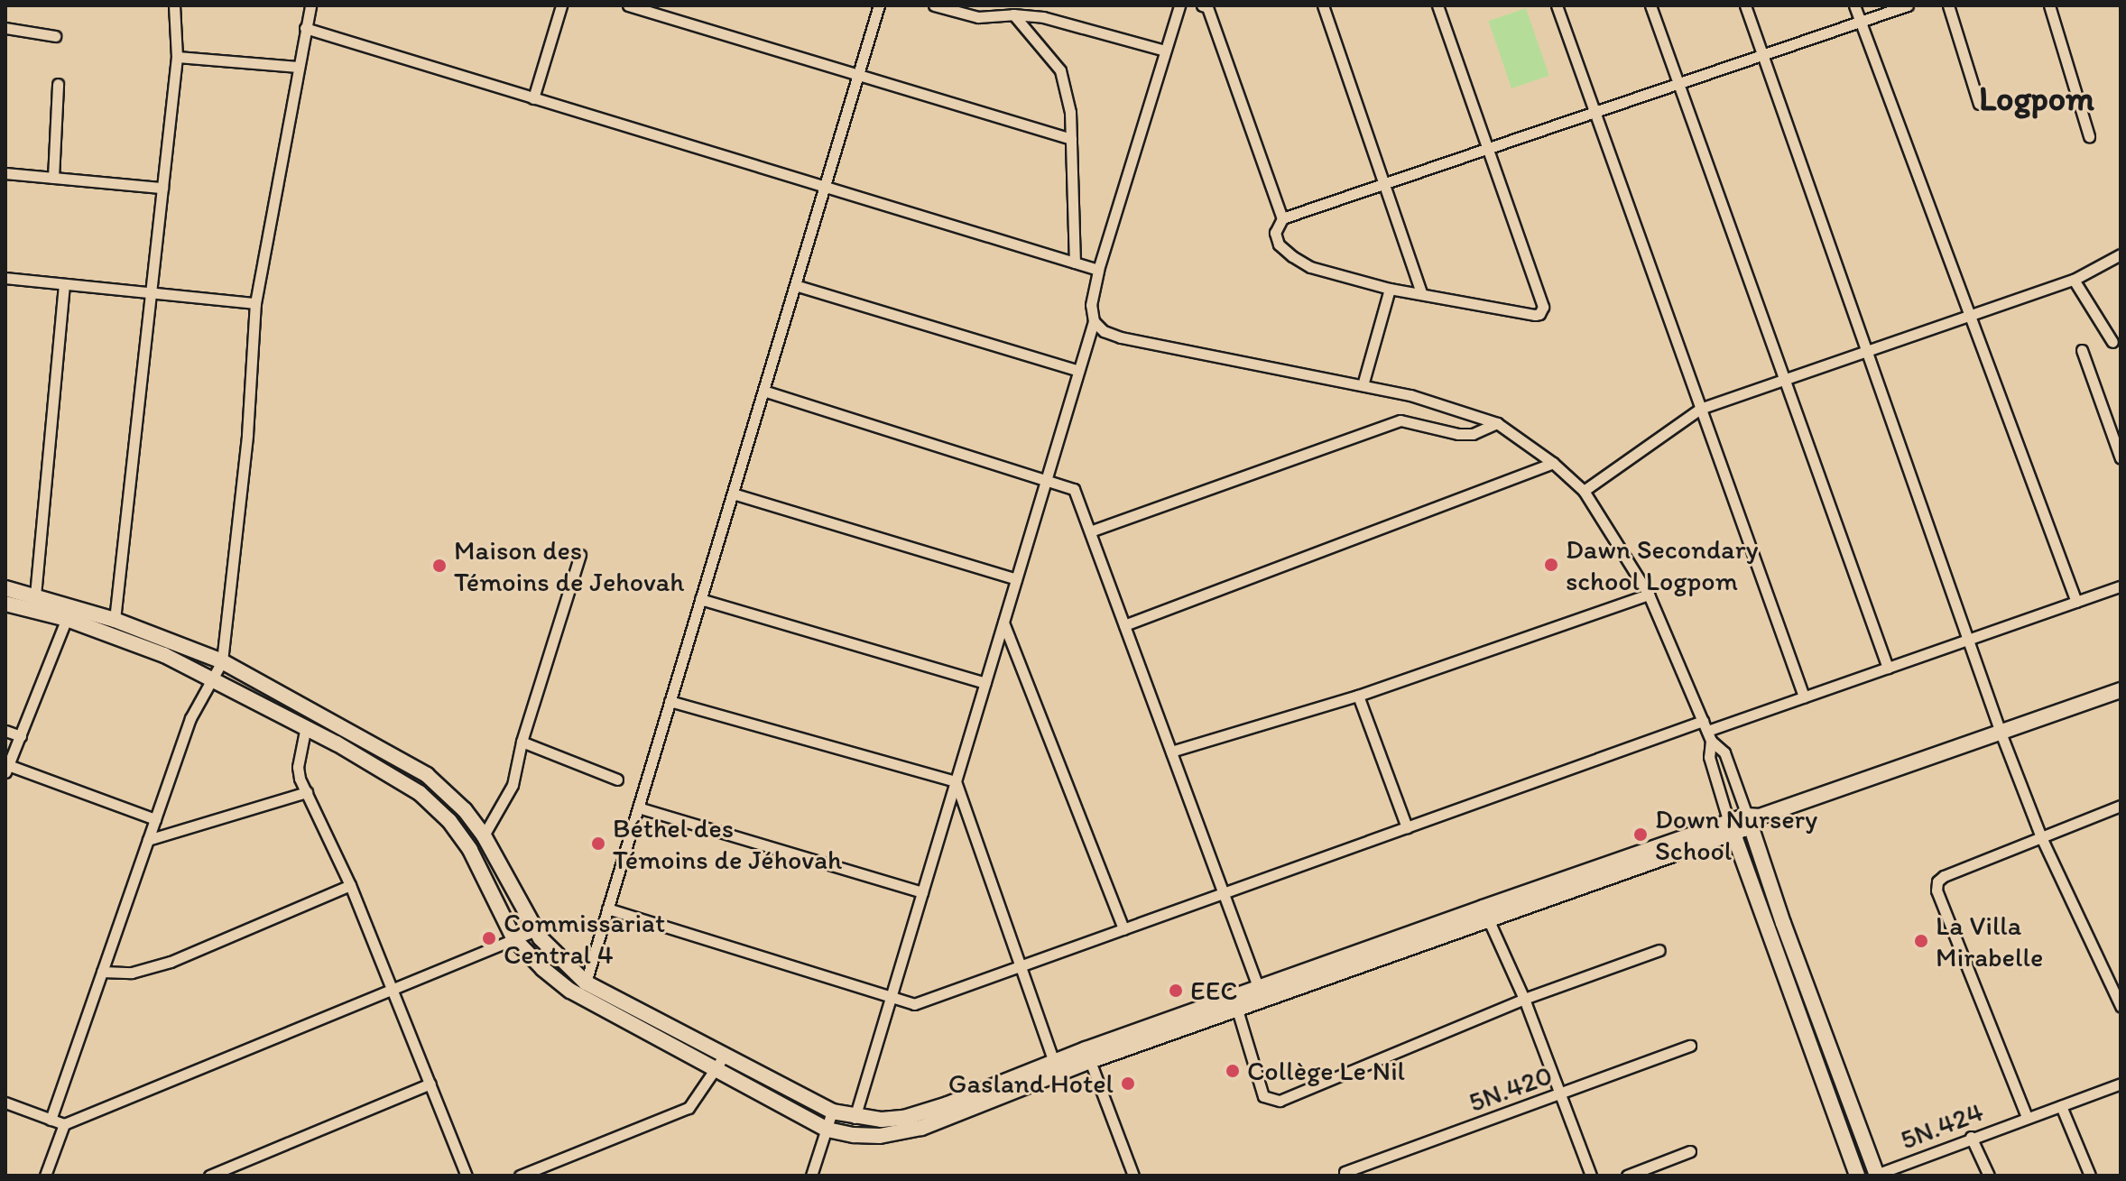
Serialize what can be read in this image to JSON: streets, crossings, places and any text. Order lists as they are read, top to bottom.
{
  "streets": {
    "street": ["5N.420", "5N.424"]
  },
  "districts": ["Logpom"],
  "places": [
    "Dawn Secondary school Logpom",
    "Maison des Témoins de Jehovah",
    "Down Nursery School",
    "Béthel des Témoins de Jéhovah",
    "Commissariat Central 4",
    "La Villa Mirabelle",
    "EEC",
    "Collège Le Nil",
    "Gasland Hotel"
  ]
}
